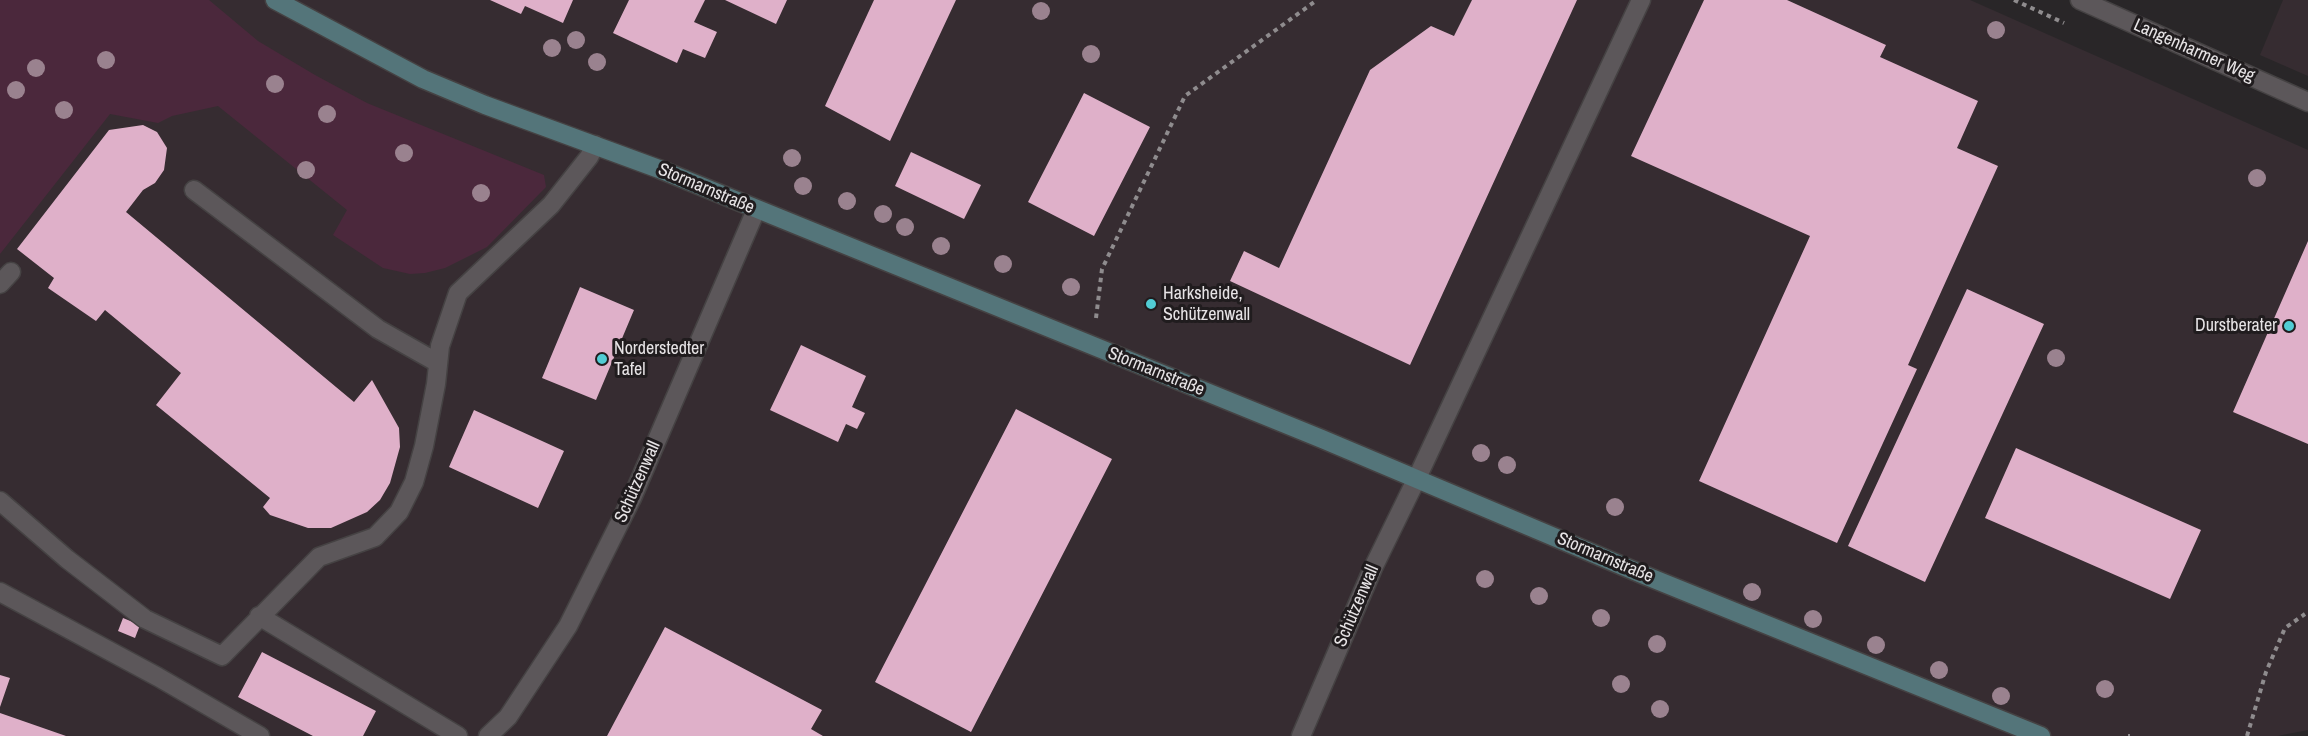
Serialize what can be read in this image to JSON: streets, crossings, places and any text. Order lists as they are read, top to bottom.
{
  "streets": {
    "main road": ["Stormarnstraße"],
    "street": ["Langenharmer Weg", "Schützenwall"]
  },
  "crossings": [
    ["Stormarnstraße", "Schützenwall"]
  ],
  "places": ["Harksheide, Schützenwall", "Durstberater", "Norderstedter Tafel"]
}
